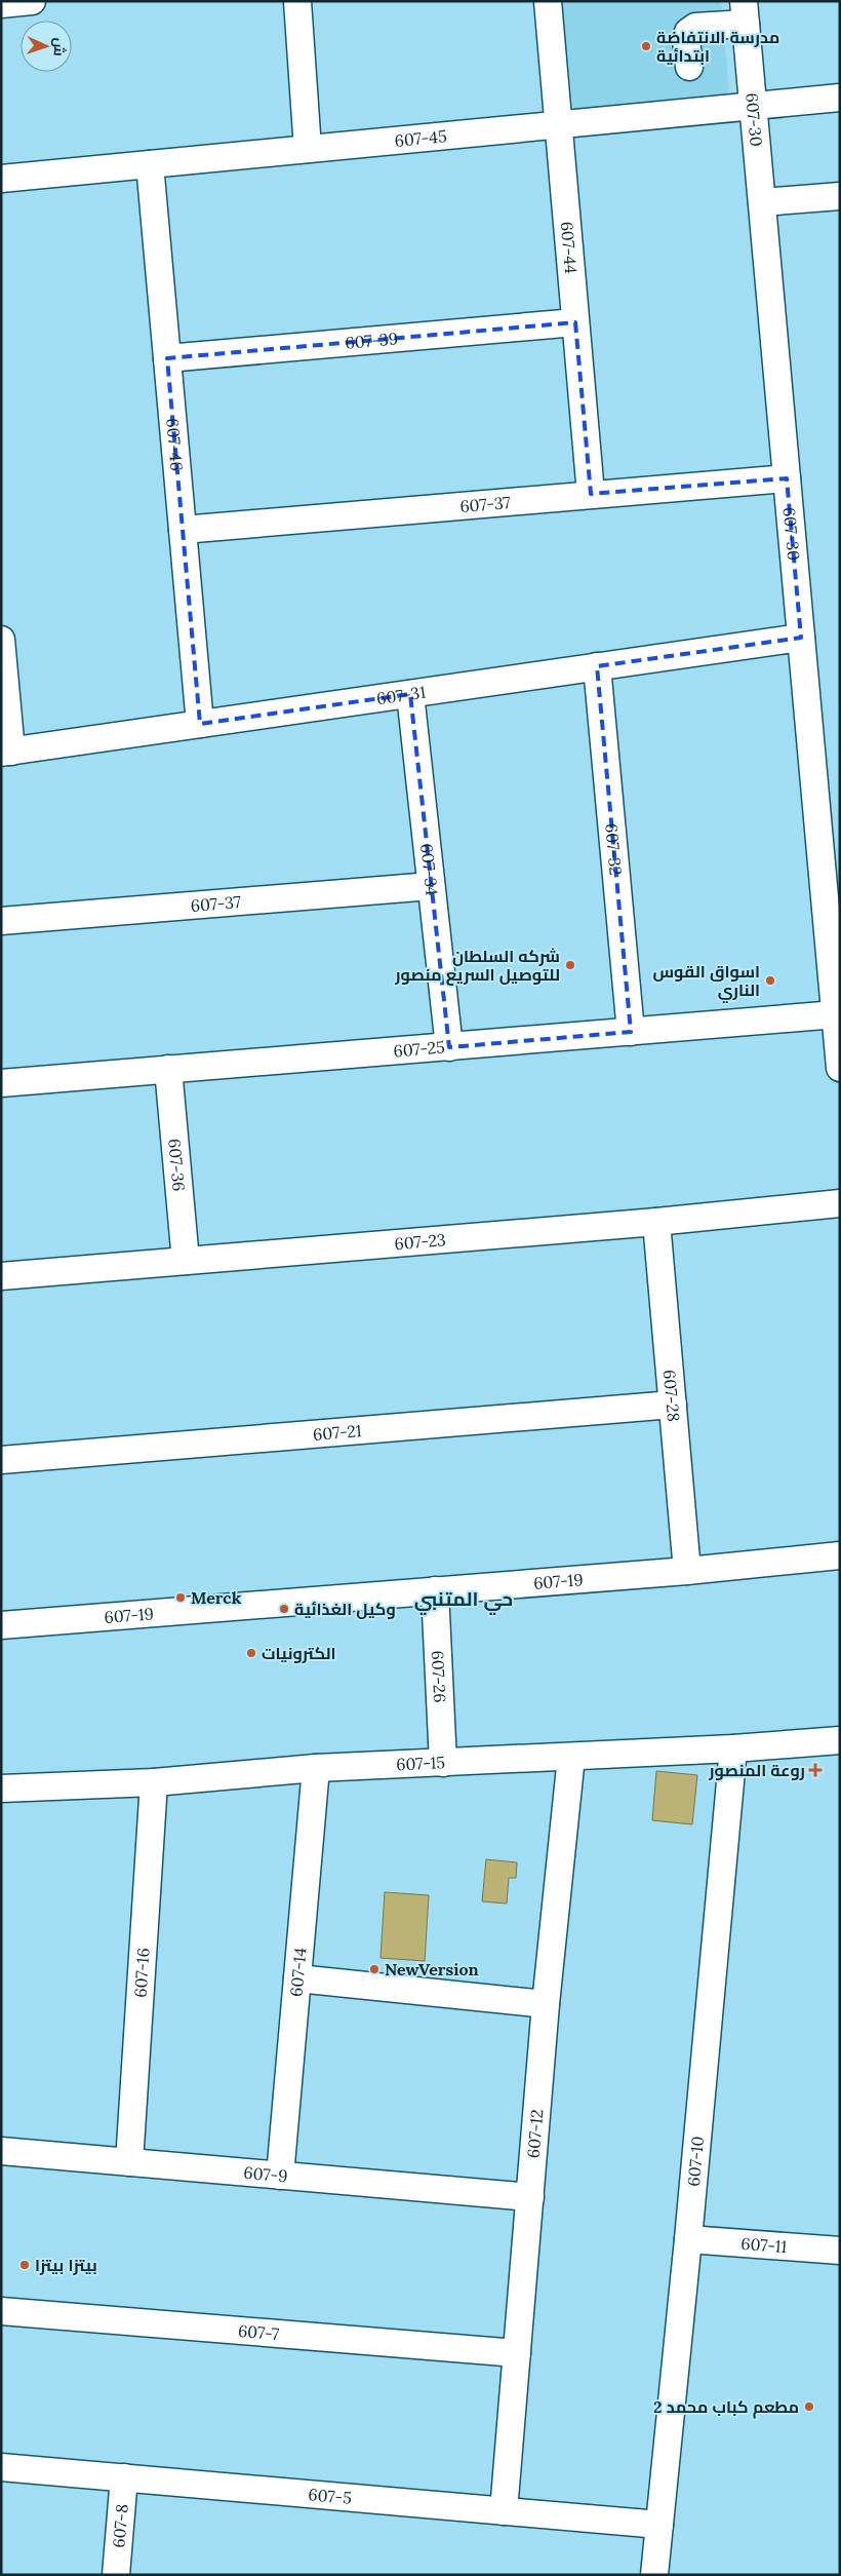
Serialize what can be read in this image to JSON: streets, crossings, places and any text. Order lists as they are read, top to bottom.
{
  "streets": {
    "street": [
      "607-30",
      "607-45",
      "607-44",
      "607-39",
      "607-46",
      "607-37",
      "607-31",
      "607-32",
      "607-34",
      "607-25",
      "607-36",
      "607-23",
      "607-28",
      "607-21",
      "607-19",
      "607-26",
      "607-15",
      "607-16",
      "607-14",
      "607-12",
      "607-10",
      "607-9",
      "607-11",
      "607-7",
      "607-5",
      "607-8"
    ]
  },
  "crossings": [
    ["607-30", "607-45"],
    ["607-30", "607-37"],
    ["607-30", "607-31"],
    ["607-30", "607-25"],
    ["607-45", "607-44"],
    ["607-45", "607-46"],
    ["607-44", "607-39"],
    ["607-44", "607-37"],
    ["607-39", "607-46"],
    ["607-46", "607-37"],
    ["607-46", "607-31"],
    ["607-37", "607-34"],
    ["607-31", "607-32"],
    ["607-31", "607-34"],
    ["607-32", "607-25"],
    ["607-34", "607-25"],
    ["607-25", "607-36"],
    ["607-36", "607-23"],
    ["607-23", "607-28"],
    ["607-28", "607-21"],
    ["607-28", "607-19"],
    ["607-19", "607-26"],
    ["607-26", "607-15"],
    ["607-15", "607-16"],
    ["607-15", "607-14"],
    ["607-15", "607-12"],
    ["607-15", "607-10"],
    ["607-16", "607-9"],
    ["607-14", "607-9"],
    ["607-12", "607-9"],
    ["607-12", "607-7"],
    ["607-12", "607-5"],
    ["607-10", "607-11"],
    ["607-10", "607-5"],
    ["607-5", "607-8"]
  ],
  "districts": ["حي المتنبي"],
  "places": {
    "other": [
      "مدرسة الانتفاضة ابتدائية",
      "شركه السلطان للتوصيل السريع منصور",
      "اسواق القوس الناري",
      "Merck",
      "وكيل الغذائية",
      "الكترونيات",
      "NewVersion",
      "بيتزا بيتزا",
      "مطعم كباب محمد 2"
    ],
    "health": ["روعة المنصور"]
  },
  "north": "right"
}
